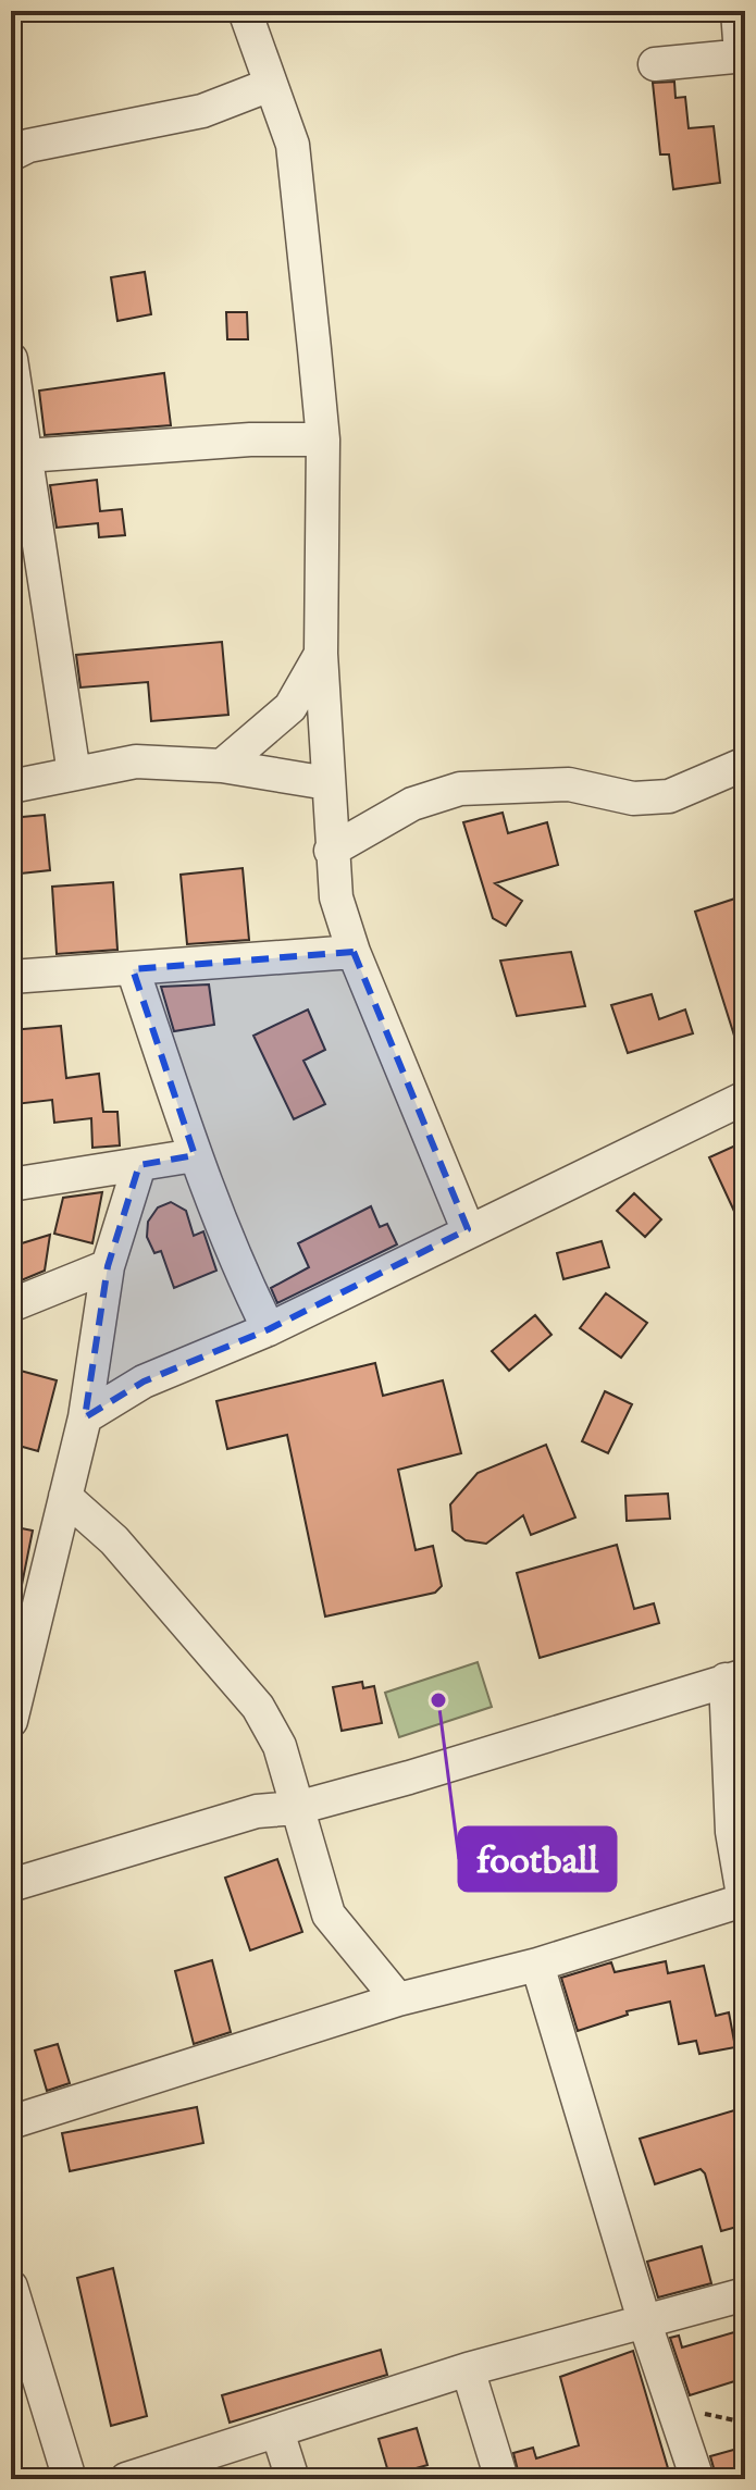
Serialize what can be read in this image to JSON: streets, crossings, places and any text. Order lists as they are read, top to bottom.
{
  "places": ["football"]
}
